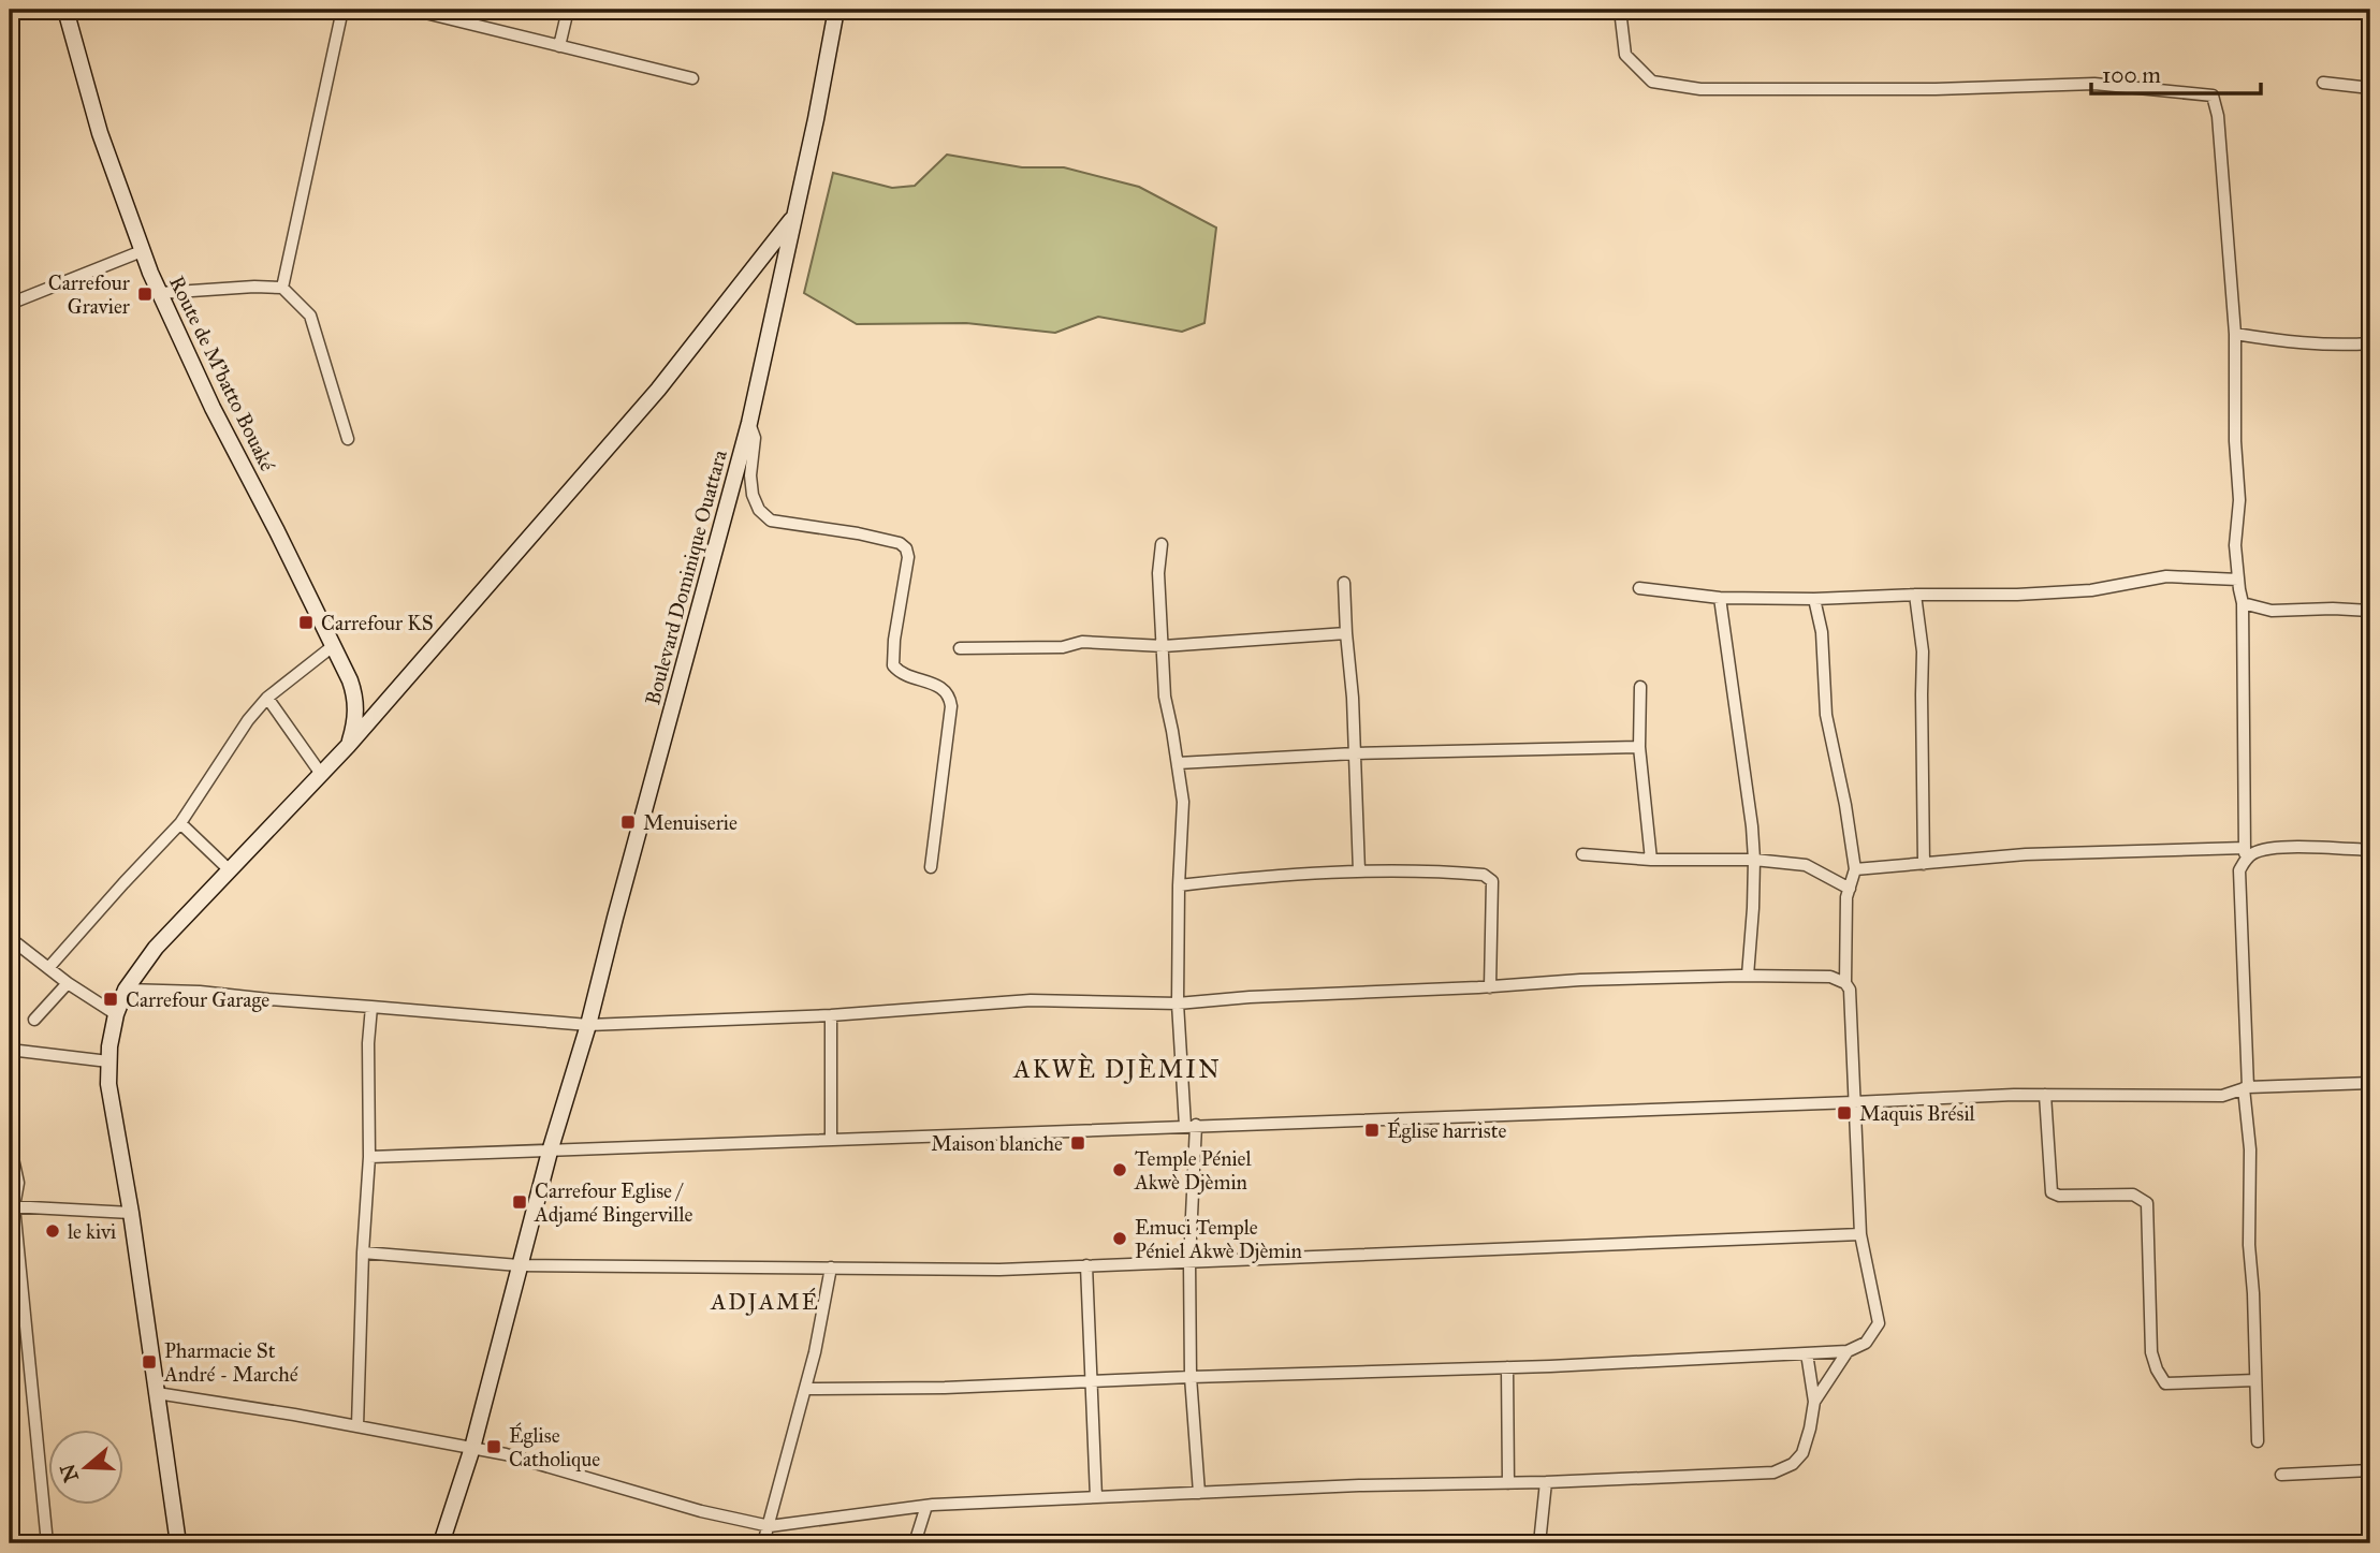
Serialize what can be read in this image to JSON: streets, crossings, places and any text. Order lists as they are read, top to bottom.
{
  "streets": {
    "street": ["Route de M'batto Bouaké", "Boulevard Dominique Ouattara"]
  },
  "districts": ["AKWÈ DJÈMIN", "ADJAMÉ"],
  "places": {
    "transit": [
      "Carrefour Gravier",
      "Carrefour KS",
      "Menuiserie",
      "Carrefour Garage",
      "Maquis Brésil",
      "Église harriste",
      "Maison blanche",
      "Carrefour Eglise / Adjamé Bingerville",
      "Pharmacie St André - Marché",
      "Église Catholique"
    ],
    "other": ["Temple Péniel Akwè Djèmin", "le kivi", "Emuci Temple Péniel Akwè Djèmin"]
  },
  "scale_bar": "100 m",
  "north": "left"
}
